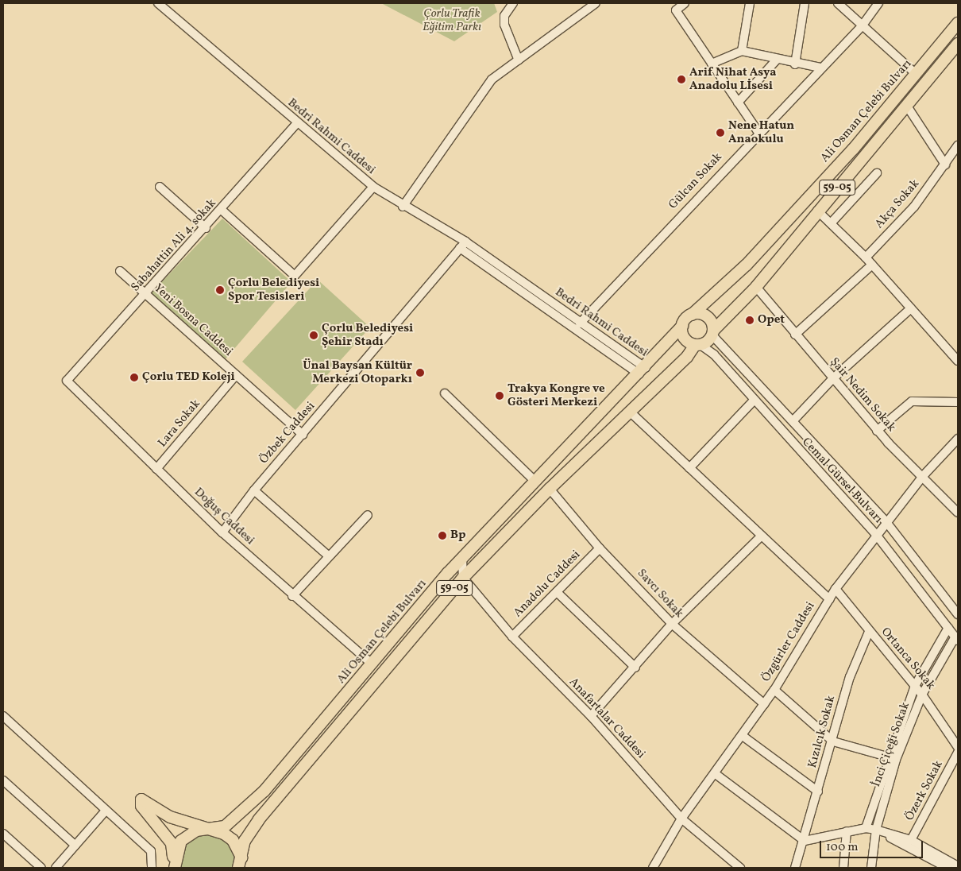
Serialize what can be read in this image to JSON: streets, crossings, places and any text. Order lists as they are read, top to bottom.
{
  "streets": {
    "main road": ["Ali Osman Çelebi Bulvarı", "59-05"],
    "street": [
      "Bedri Rahmi Caddesi",
      "Gülcan Sokak",
      "Akça Sokak",
      "Sabahattin Ali 4. sokak",
      "Yeni Bosna Caddesi",
      "Şair Nedim Sokak",
      "Lara Sokak",
      "Özbek Caddesi",
      "Cemal Gürsel Bulvarı",
      "Doğuş Caddesi",
      "Anadolu Caddesi",
      "Savcı Sokak",
      "Özgürler Caddesi",
      "Ortanca Sokak",
      "Anafartalar Caddesi",
      "Kızılcık Sokak",
      "İnci Çiçeği Sokak",
      "Özerk Sokak"
    ]
  },
  "crossings": [
    ["Ali Osman Çelebi Bulvarı", "Bedri Rahmi Caddesi"],
    ["Ali Osman Çelebi Bulvarı", "59-05"],
    ["Ali Osman Çelebi Bulvarı", "Şair Nedim Sokak"],
    ["Ali Osman Çelebi Bulvarı", "Cemal Gürsel Bulvarı"],
    ["Ali Osman Çelebi Bulvarı", "Doğuş Caddesi"],
    ["Bedri Rahmi Caddesi", "Gülcan Sokak"],
    ["Bedri Rahmi Caddesi", "Sabahattin Ali 4. sokak"],
    ["Bedri Rahmi Caddesi", "Özbek Caddesi"],
    ["59-05", "Cemal Gürsel Bulvarı"],
    ["59-05", "Savcı Sokak"],
    ["59-05", "Anafartalar Caddesi"],
    ["Sabahattin Ali 4. sokak", "Yeni Bosna Caddesi"],
    ["Sabahattin Ali 4. sokak", "Doğuş Caddesi"],
    ["Yeni Bosna Caddesi", "Lara Sokak"],
    ["Yeni Bosna Caddesi", "Özbek Caddesi"],
    ["Şair Nedim Sokak", "Özgürler Caddesi"],
    ["Lara Sokak", "Doğuş Caddesi"],
    ["Özbek Caddesi", "Doğuş Caddesi"],
    ["Cemal Gürsel Bulvarı", "Özgürler Caddesi"],
    ["Cemal Gürsel Bulvarı", "İnci Çiçeği Sokak"],
    ["Anadolu Caddesi", "Savcı Sokak"],
    ["Anadolu Caddesi", "Anafartalar Caddesi"],
    ["Savcı Sokak", "Özgürler Caddesi"],
    ["Özgürler Caddesi", "Ortanca Sokak"],
    ["Özgürler Caddesi", "Anafartalar Caddesi"],
    ["Ortanca Sokak", "Kızılcık Sokak"],
    ["Ortanca Sokak", "İnci Çiçeği Sokak"]
  ],
  "parks": ["Çorlu Trafik Eğitim Parkı"],
  "places": [
    "Arif Nihat Asya Anadolu Lİsesi",
    "Nene Hatun Anaokulu",
    "Çorlu Belediyesi Spor Tesisleri",
    "Opet",
    "Çorlu Belediyesi Şehir Stadı",
    "Ünal Baysan Kültür Merkezi Otoparkı",
    "Çorlu TED Koleji",
    "Trakya Kongre ve Gösteri Merkezi",
    "Bp"
  ],
  "scale_bar": "100 m"
}
